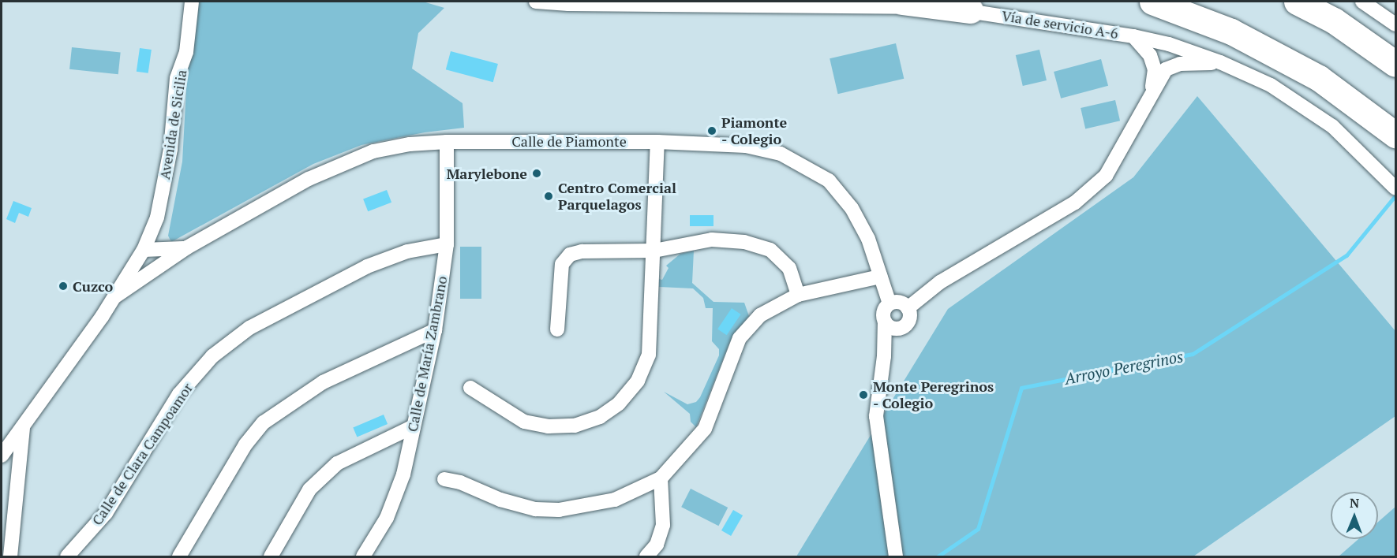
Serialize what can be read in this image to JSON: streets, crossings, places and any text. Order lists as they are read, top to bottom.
{
  "streets": {
    "street": [
      "Vía de servicio A-6",
      "Avenida de Sicilia",
      "Calle de Piamonte",
      "Calle de María Zambrano",
      "Calle de Clara Campoamor"
    ]
  },
  "crossings": [
    ["Avenida de Sicilia", "Calle de Piamonte"],
    ["Calle de Piamonte", "Calle de María Zambrano"],
    ["Calle de María Zambrano", "Calle de Clara Campoamor"]
  ],
  "water": ["Arroyo Peregrinos"],
  "places": [
    "Piamonte - Colegio",
    "Marylebone",
    "Centro Comercial Parquelagos",
    "Cuzco",
    "Monte Peregrinos - Colegio"
  ],
  "north": "top"
}
